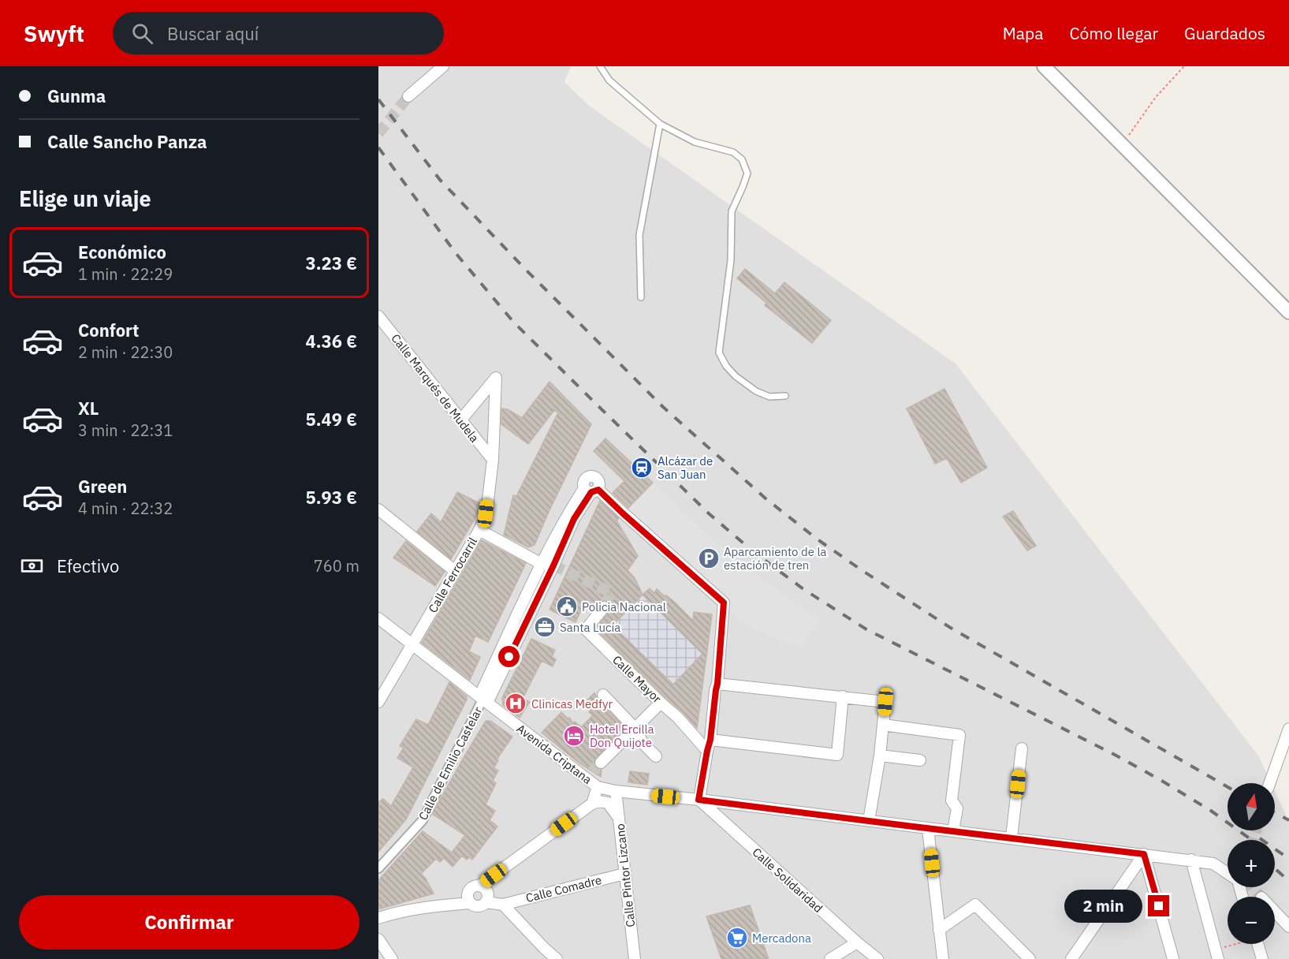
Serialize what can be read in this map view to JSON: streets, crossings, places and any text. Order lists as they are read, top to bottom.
{
  "streets": {
    "street": [
      "Calle Marqués de Mudela",
      "Calle Ferrocarril",
      "Calle Mayor",
      "Avenida Criptana",
      "Calle de Emilio Castelar",
      "Calle Pintor Lizcano",
      "Calle Solidaridad",
      "Calle Comadre"
    ]
  },
  "crossings": [
    ["Calle Marqués de Mudela", "Calle Ferrocarril"],
    ["Calle Ferrocarril", "Avenida Criptana"],
    ["Avenida Criptana", "Calle de Emilio Castelar"],
    ["Avenida Criptana", "Calle Pintor Lizcano"],
    ["Avenida Criptana", "Calle Solidaridad"],
    ["Calle Pintor Lizcano", "Calle Comadre"]
  ],
  "places": {
    "station": ["Alcázar de San Juan"],
    "parking": ["Aparcamiento de la estación de tren"],
    "public building": ["Policia Nacional"],
    "office": ["Santa Lucía"],
    "hospital": ["Clinicas Medfyr"],
    "hotel": ["Hotel Ercilla Don Quijote"],
    "supermarket": ["Mercadona"]
  },
  "north": "top",
  "page": {
    "header": "Swyft",
    "search": "Buscar aquí",
    "nav": ["Mapa", "Cómo llegar", "Guardados"],
    "banner": ["Gunma", "Calle Sancho Panza"],
    "heading": "Elige un viaje",
    "list": [
      {
        "name": "Económico",
        "note": "1 min · 22:29",
        "value": "3.23 €"
      },
      {
        "name": "Confort",
        "note": "2 min · 22:30",
        "value": "4.36 €"
      },
      {
        "name": "XL",
        "note": "3 min · 22:31",
        "value": "5.49 €"
      },
      {
        "name": "Green",
        "note": "4 min · 22:32",
        "value": "5.93 €"
      }
    ],
    "pay": ["Efectivo", "760 m"],
    "map_buttons": ["+", "−"],
    "buttons": "Confirmar",
    "bubble": "2 min"
  }
}
